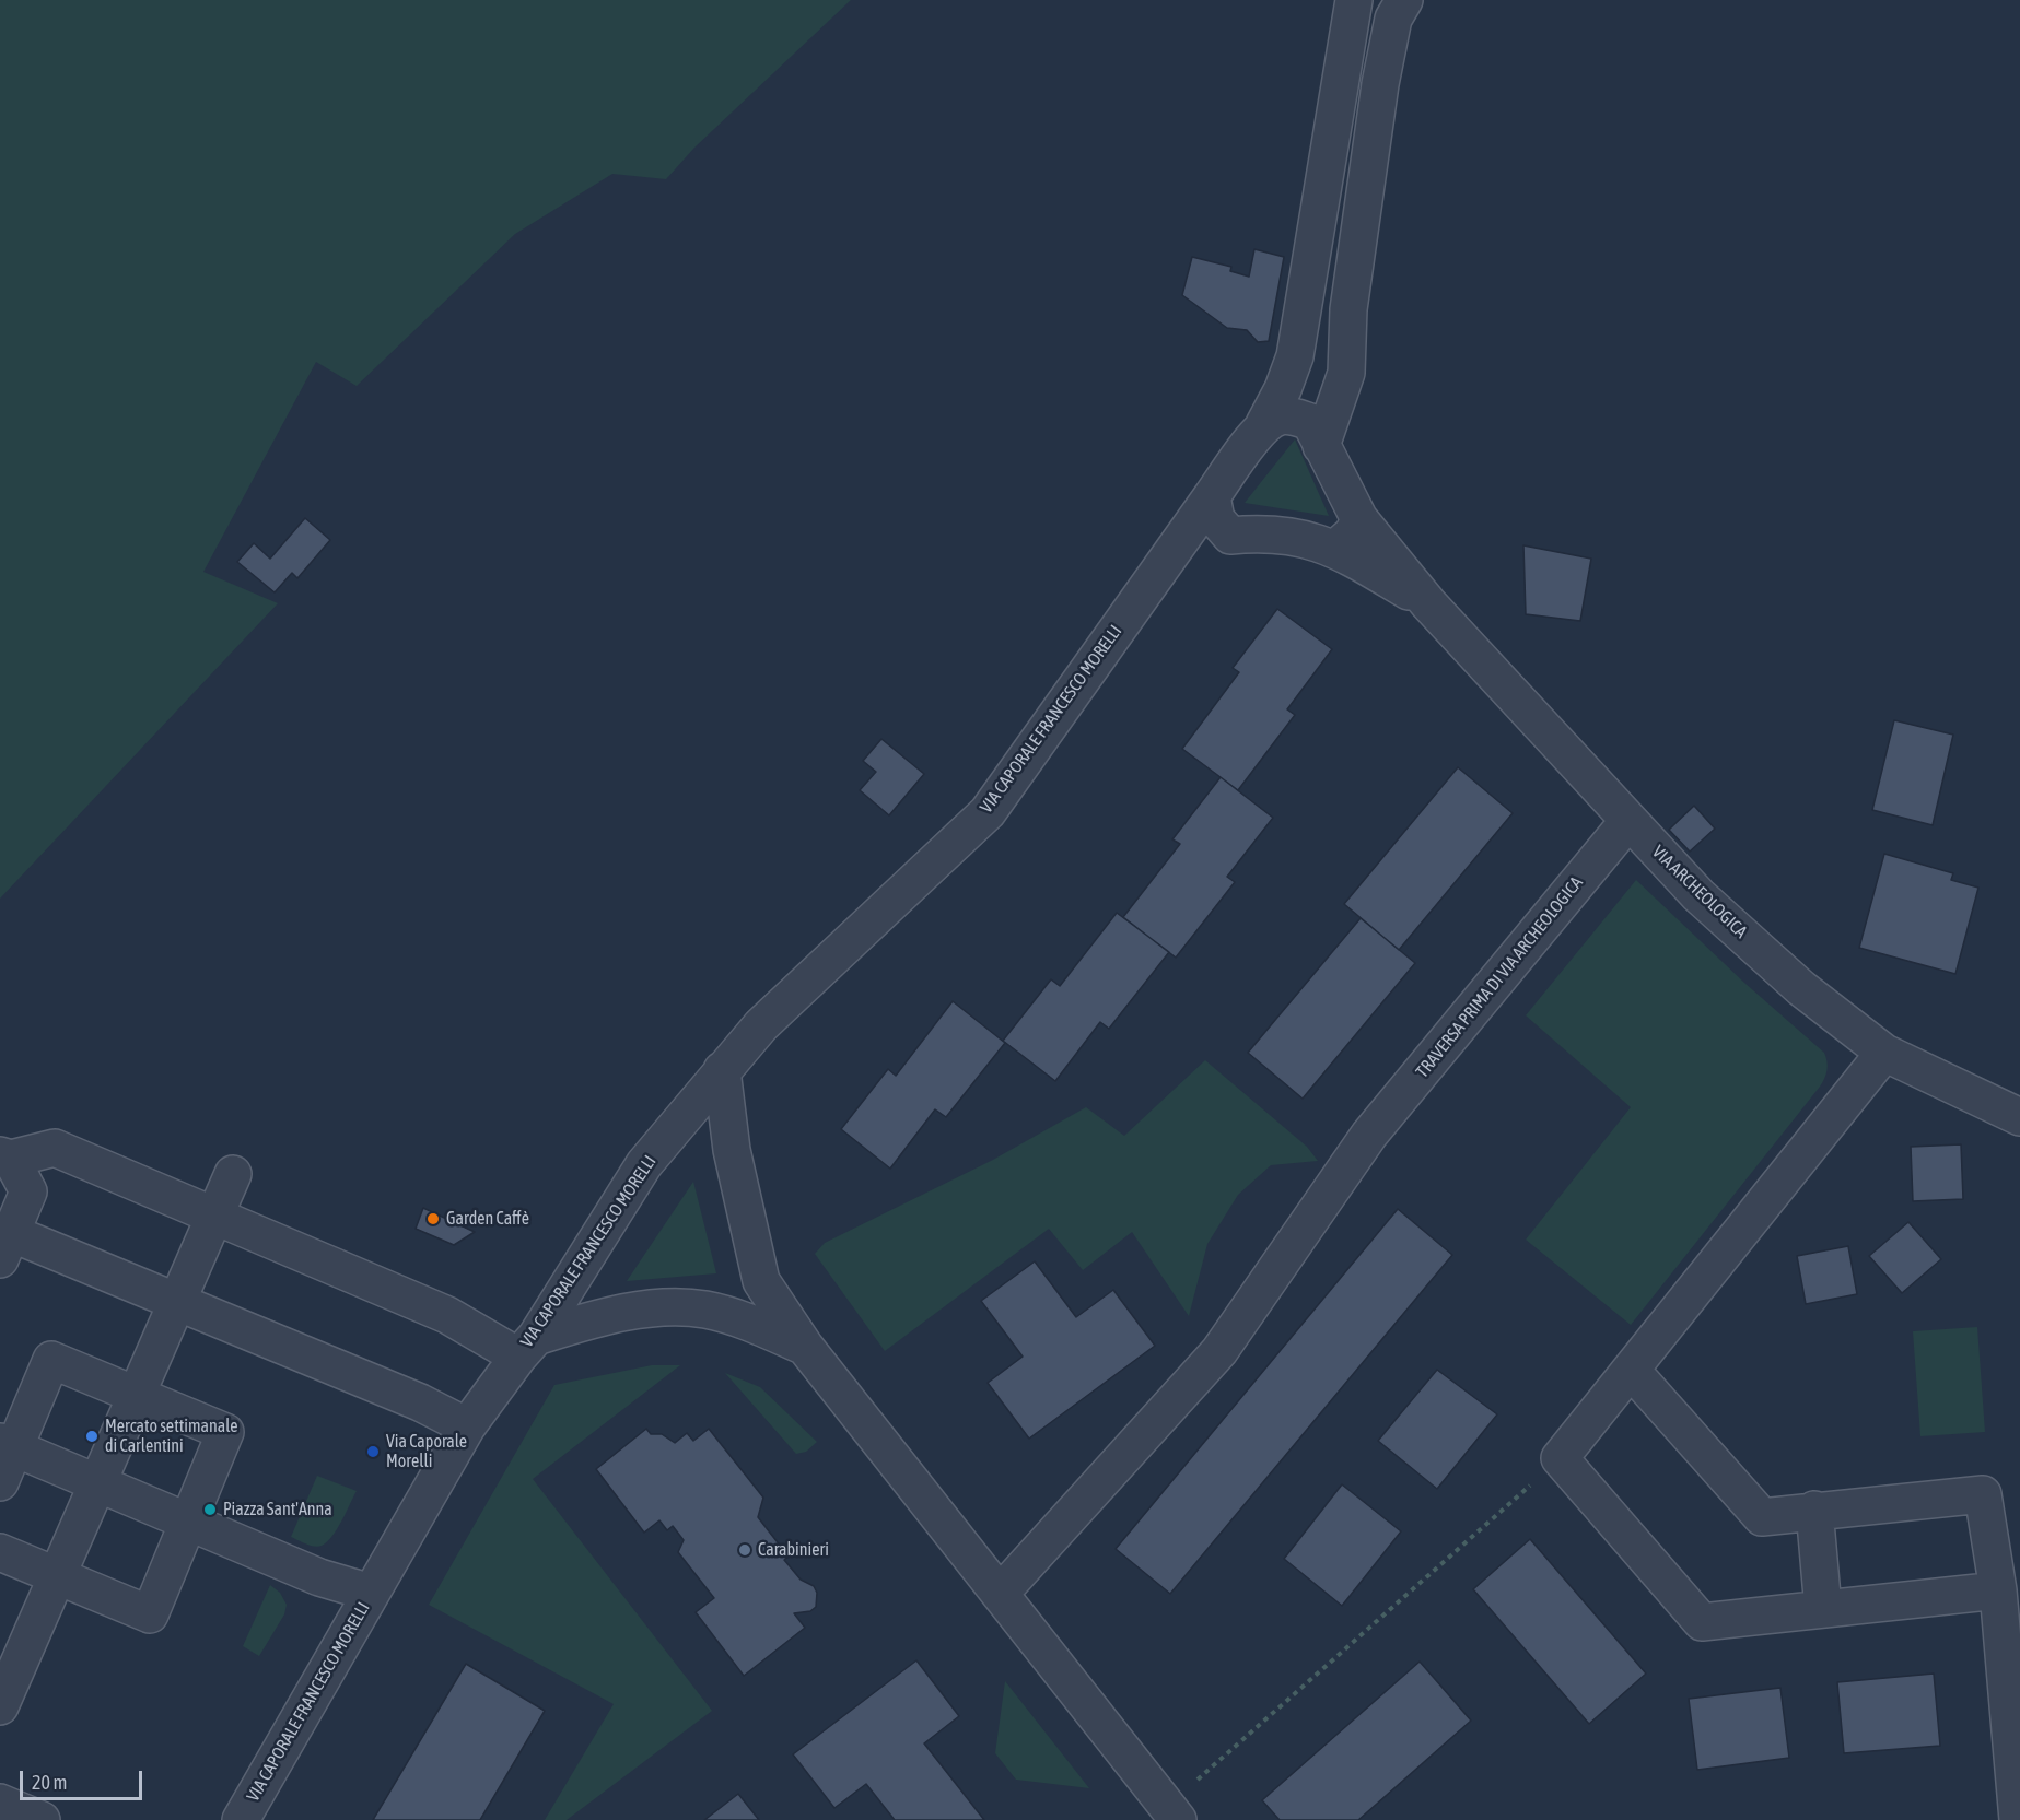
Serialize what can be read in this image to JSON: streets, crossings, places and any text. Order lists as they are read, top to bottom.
{
  "streets": {
    "street": ["VIA CAPORALE FRANCESCO MORELLI", "VIA ARCHEOLOGICA", "TRAVERSA PRIMA DI VIA ARCHEOLOGICA"]
  },
  "crossings": [
    ["VIA ARCHEOLOGICA", "TRAVERSA PRIMA DI VIA ARCHEOLOGICA"]
  ],
  "places": [
    "Garden Caffè",
    "Mercato settimanale di Carlentini",
    "Via Caporale Morelli",
    "Piazza Sant'Anna",
    "Carabinieri"
  ],
  "scale_bar": "20 m"
}
